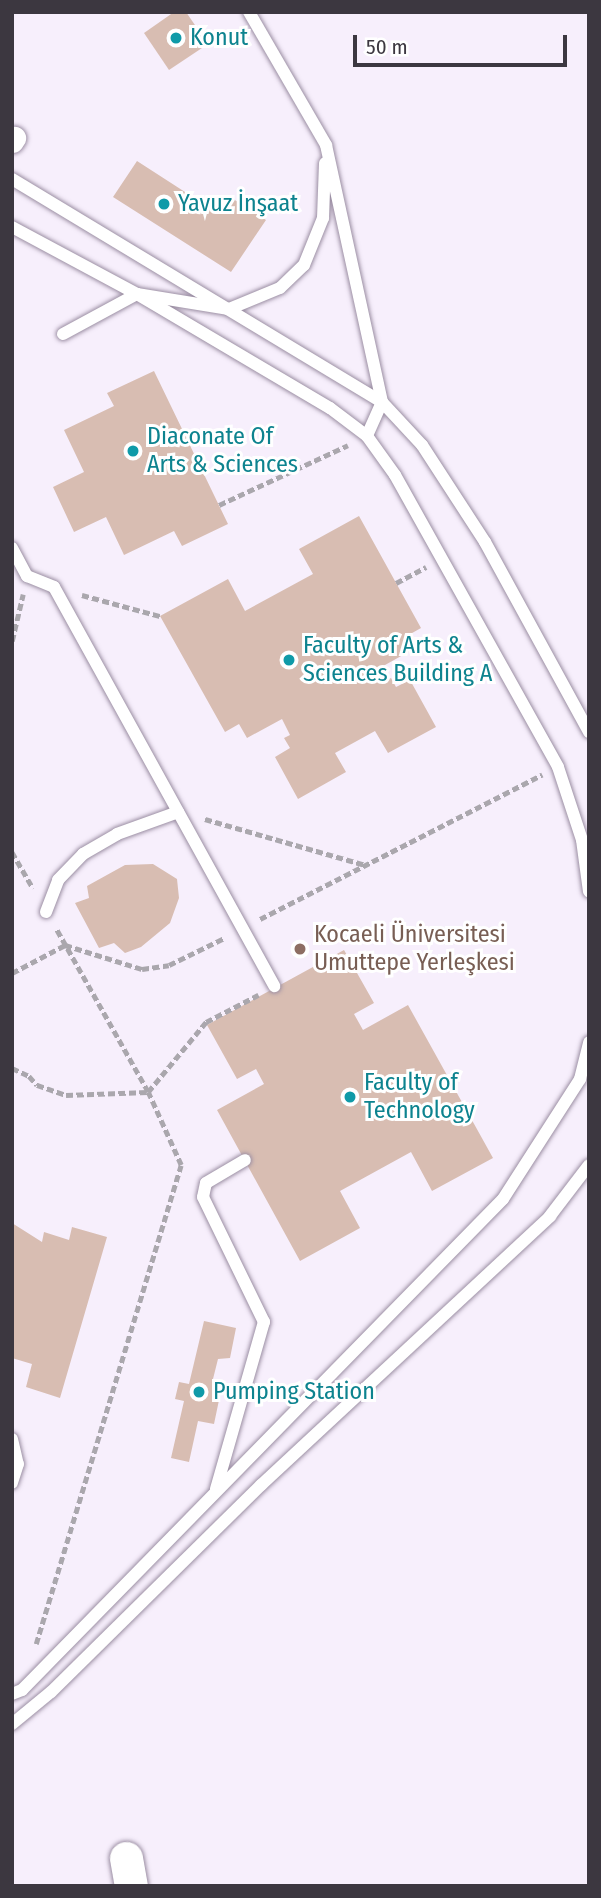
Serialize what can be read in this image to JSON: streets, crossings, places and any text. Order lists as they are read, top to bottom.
{
  "places": [
    "Konut",
    "Yavuz İnşaat",
    "Diaconate Of Arts & Sciences",
    "Faculty of Arts & Sciences Building A",
    "Kocaeli Üniversitesi Umuttepe Yerleşkesi",
    "Faculty of Technology",
    "Pumping Station"
  ],
  "scale_bar": "50 m"
}
